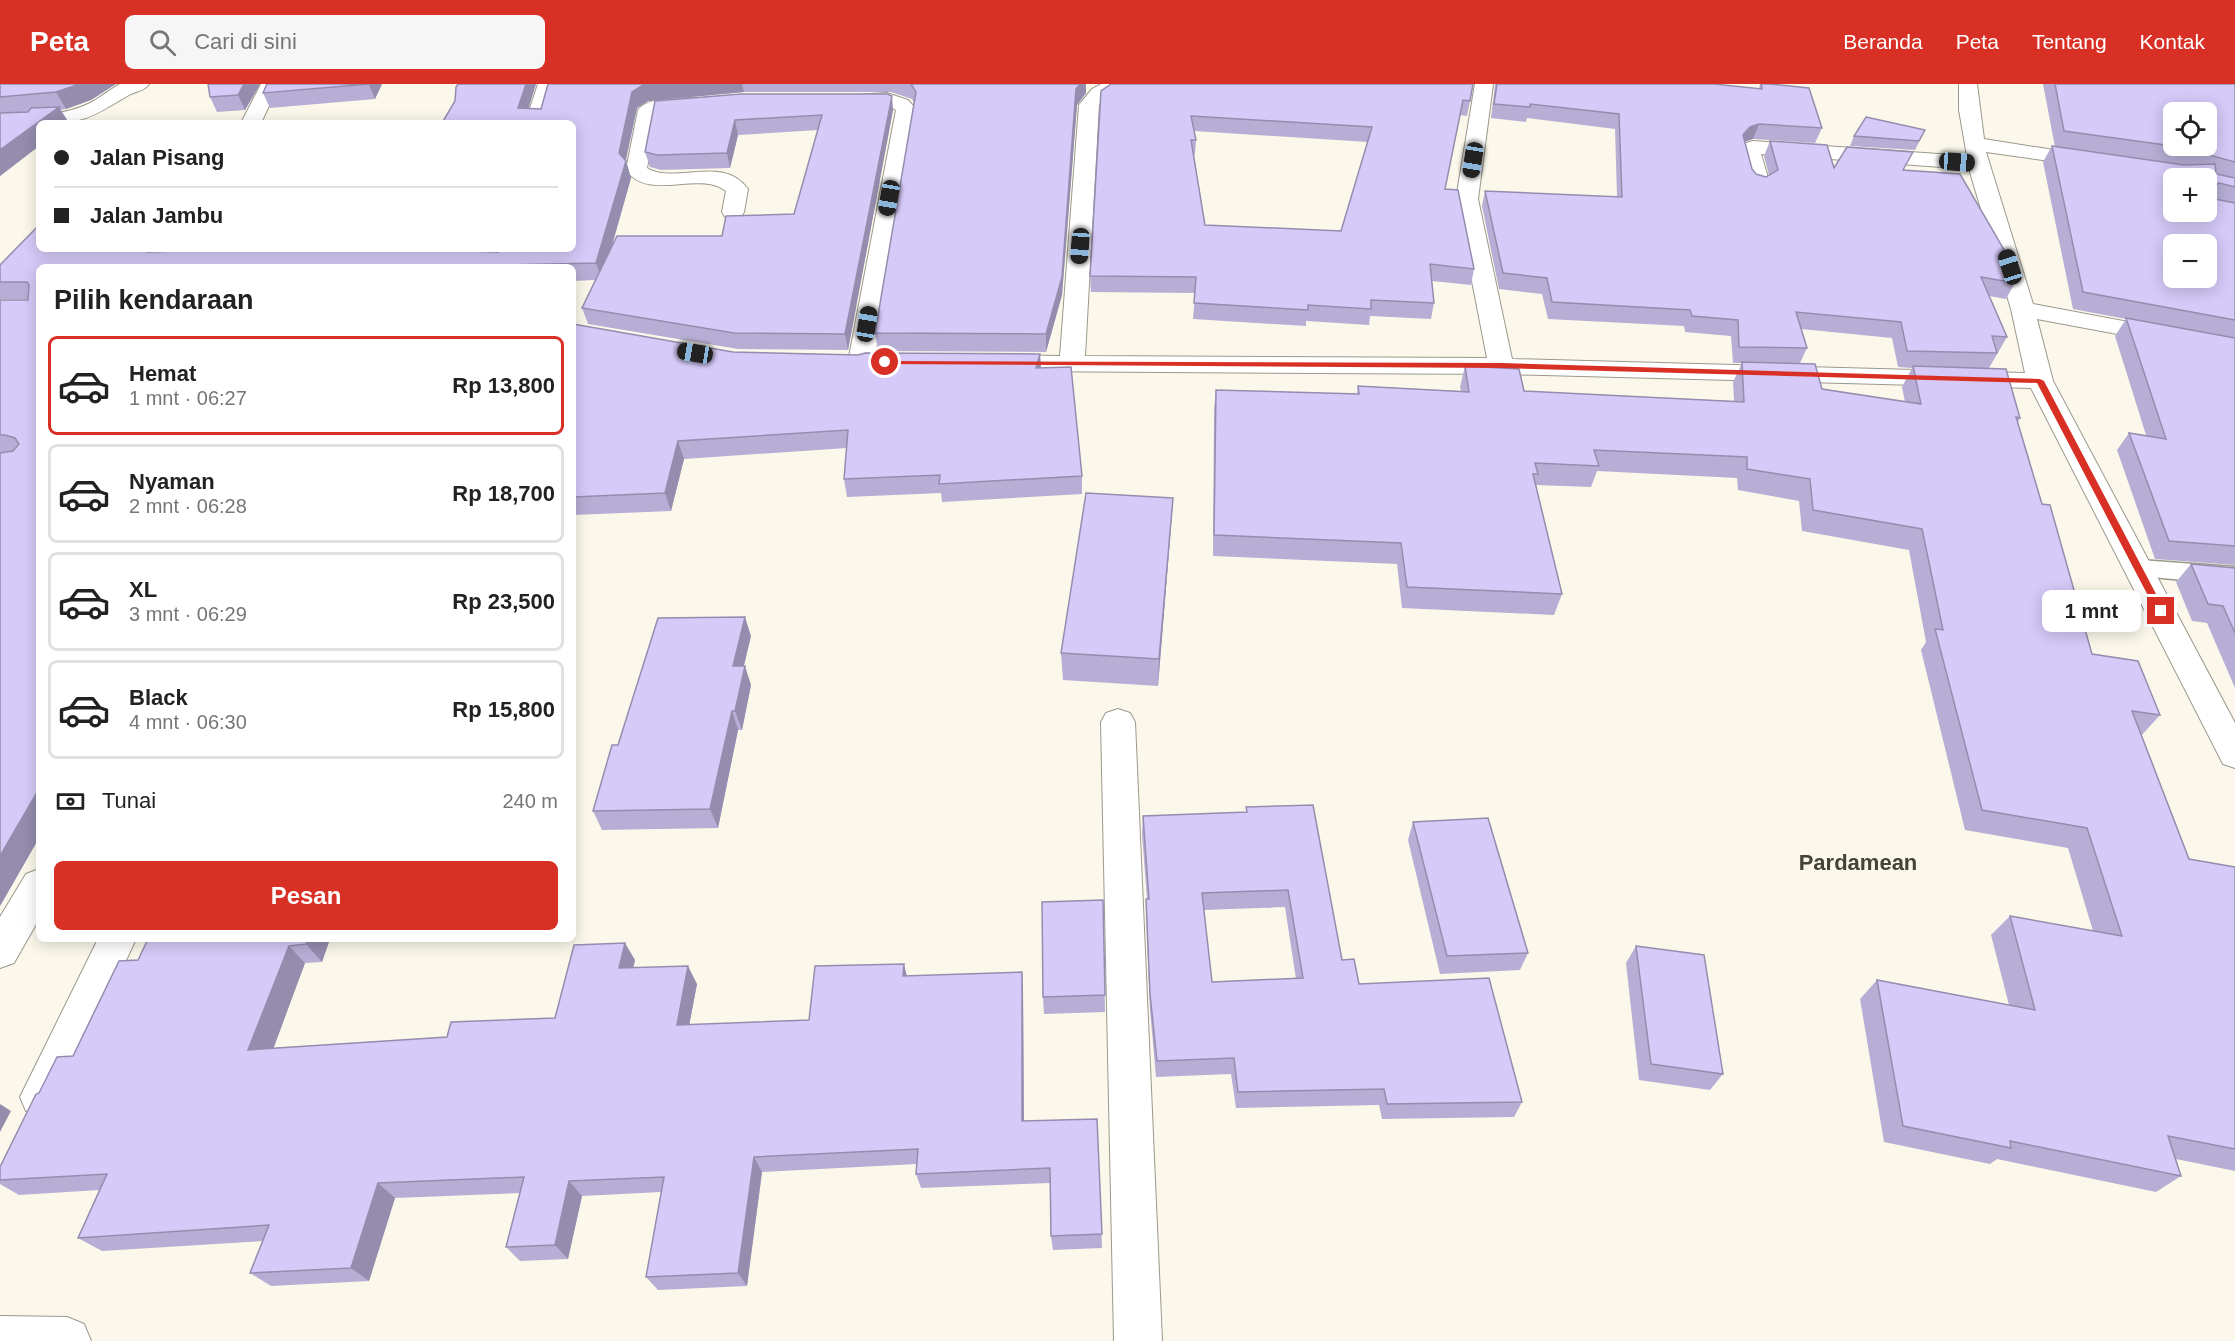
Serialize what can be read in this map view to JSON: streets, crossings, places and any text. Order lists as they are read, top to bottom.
{
  "districts": ["Pardamean"],
  "page": {
    "header": "Peta",
    "search": "Cari di sini",
    "nav": [
      "Beranda",
      "Peta",
      "Tentang",
      "Kontak"
    ],
    "map_buttons": ["+", "−"],
    "banner": ["Jalan Pisang", "Jalan Jambu"],
    "heading": "Pilih kendaraan",
    "list": [
      {
        "name": "Hemat",
        "note": "1 mnt · 06:27",
        "value": "Rp 13,800"
      },
      {
        "name": "Nyaman",
        "note": "2 mnt · 06:28",
        "value": "Rp 18,700"
      },
      {
        "name": "XL",
        "note": "3 mnt · 06:29",
        "value": "Rp 23,500"
      },
      {
        "name": "Black",
        "note": "4 mnt · 06:30",
        "value": "Rp 15,800"
      }
    ],
    "bubble": "1 mnt",
    "pay": ["Tunai", "240 m"],
    "buttons": "Pesan"
  }
}
